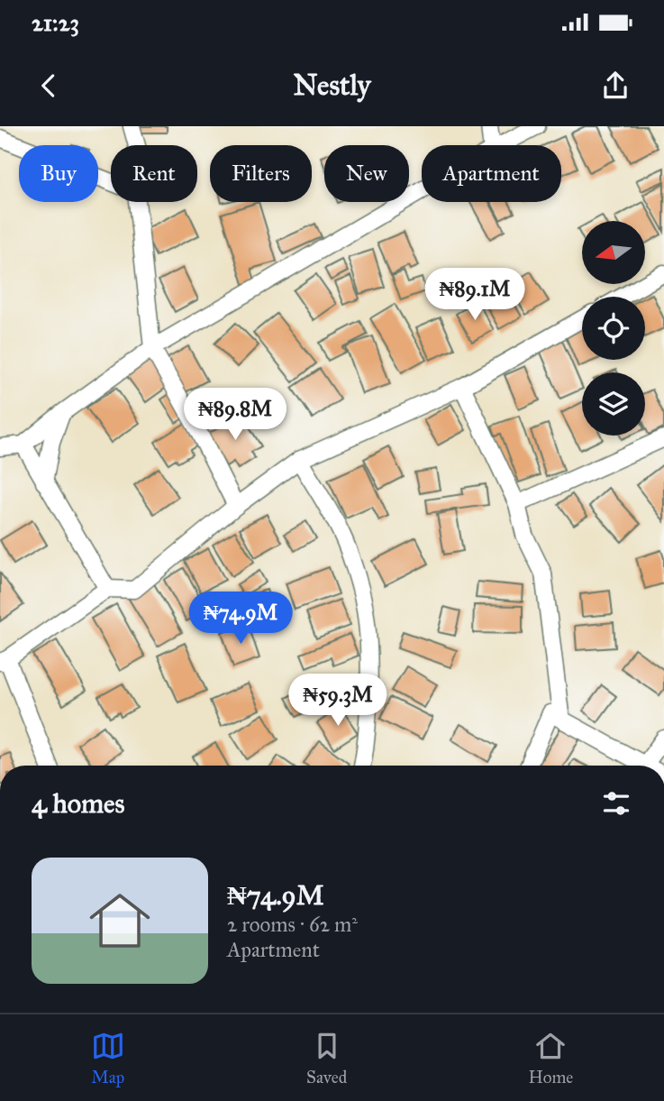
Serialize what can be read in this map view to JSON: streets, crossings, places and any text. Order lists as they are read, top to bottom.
{
  "north": "left",
  "page": {
    "status": "21:23",
    "header": "Nestly",
    "chip": [
      "Buy",
      "Rent",
      "Filters",
      "New",
      "Apartment"
    ],
    "price": [
      "₦89.1M",
      "₦89.8M",
      "₦74.9M",
      "₦59.3M"
    ],
    "heading": "4 homes",
    "list": [
      {
        "name": "₦74.9M",
        "note": "2 rooms · 62 m² · Apartment"
      }
    ],
    "tabs": ["Map", "Saved", "Home"]
  }
}
